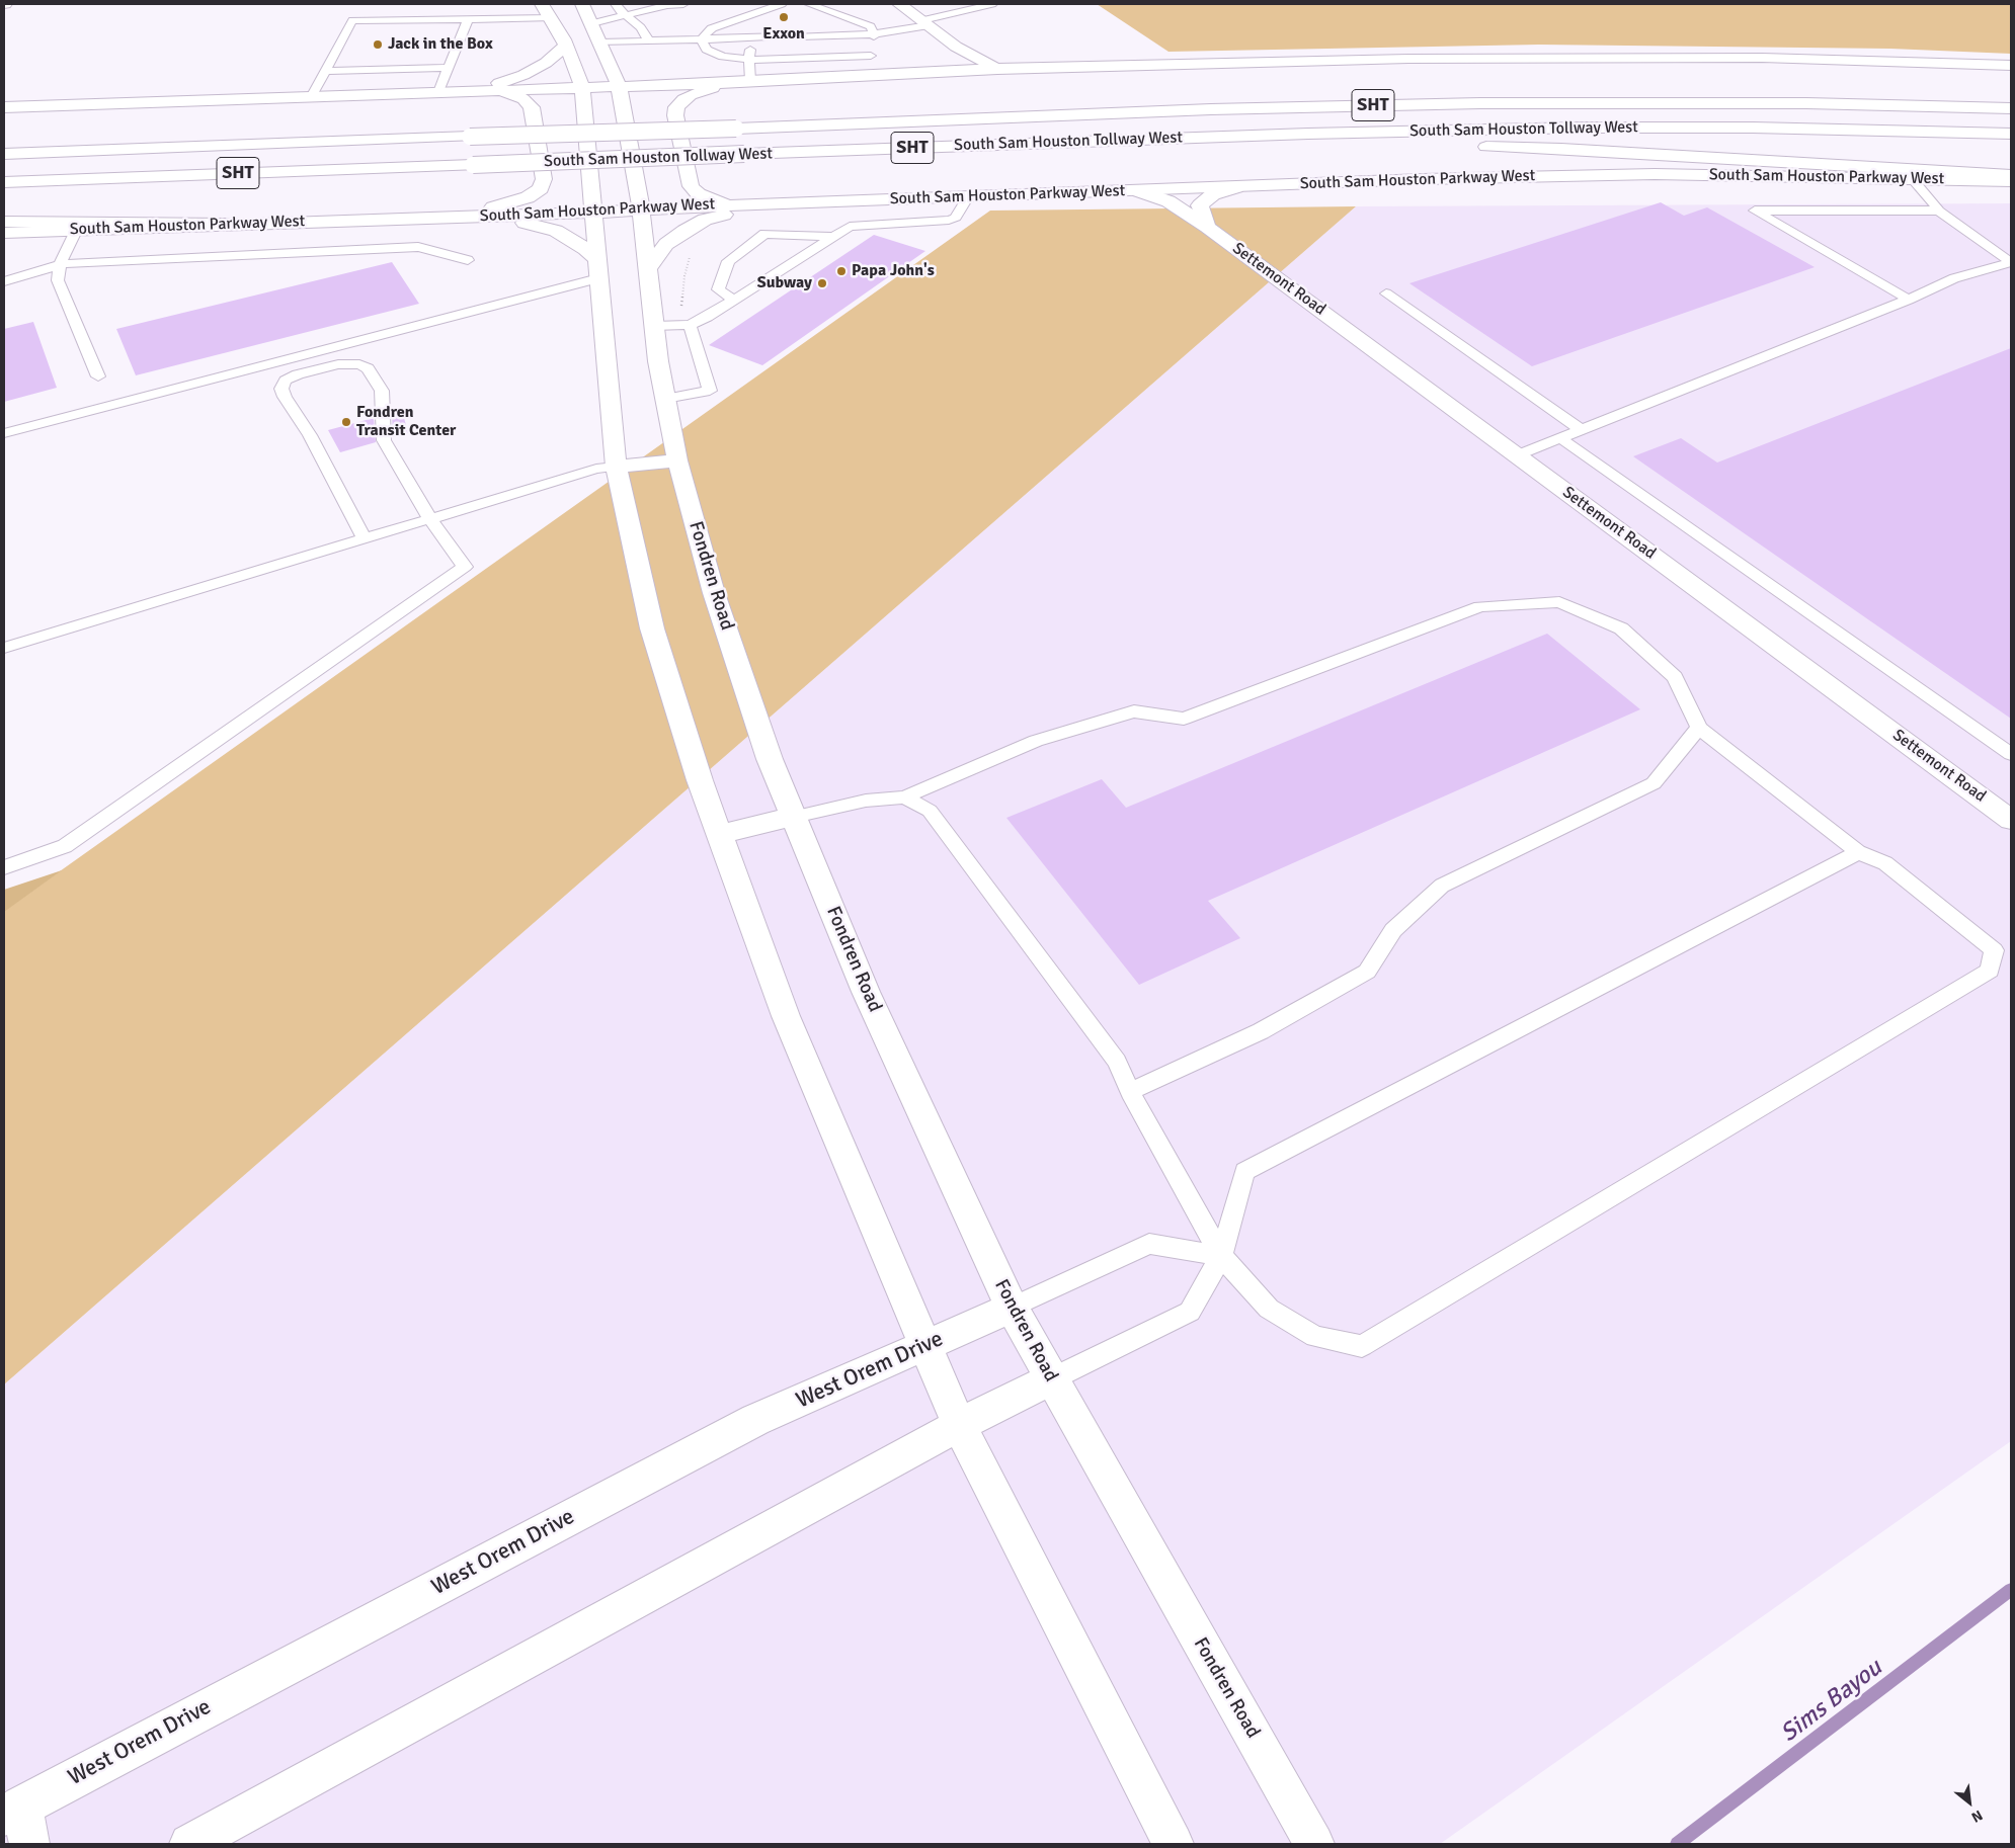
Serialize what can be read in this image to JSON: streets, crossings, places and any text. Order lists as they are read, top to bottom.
{
  "streets": {
    "main road": [
      "SHT",
      "South Sam Houston Tollway West",
      "South Sam Houston Parkway West",
      "Settemont Road",
      "Fondren Road",
      "West Orem Drive"
    ]
  },
  "crossings": [
    ["South Sam Houston Parkway West", "Settemont Road"],
    ["South Sam Houston Parkway West", "Fondren Road"],
    ["Fondren Road", "West Orem Drive"]
  ],
  "water": ["Sims Bayou"],
  "places": [
    "Exxon",
    "Jack in the Box",
    "Papa John's",
    "Subway",
    "Fondren Transit Center"
  ],
  "north": "bottom right"
}
